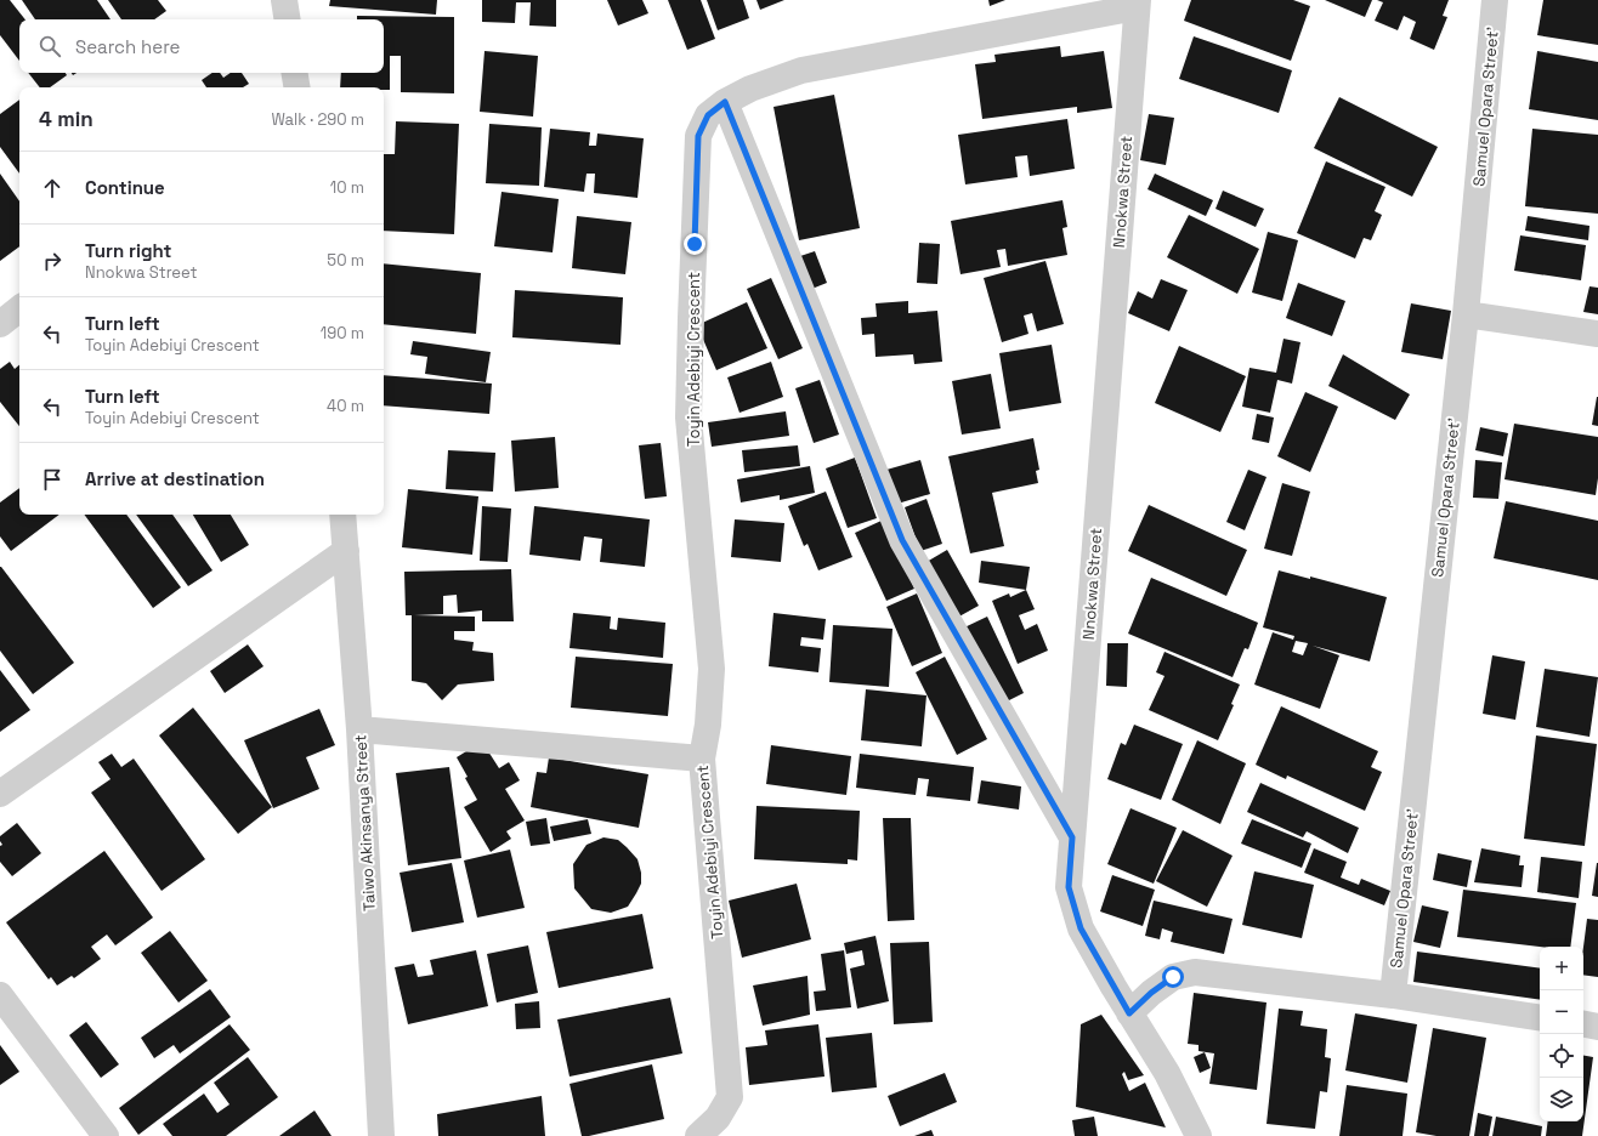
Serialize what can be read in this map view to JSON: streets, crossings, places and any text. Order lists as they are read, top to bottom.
{
  "streets": {
    "street": [
      "Samuel Opara Street'",
      "Nnokwa Street",
      "Toyin Adebiyi Crescent",
      "Taiwo Akinsanya Street"
    ]
  },
  "crossings": [
    ["Nnokwa Street", "Toyin Adebiyi Crescent"]
  ],
  "page": {
    "search": "Search here",
    "heading": ["4 min", "Walk · 290 m"],
    "list": [
      ["Continue", "10 m"],
      ["Turn right", "Nnokwa Street", "50 m"],
      ["Turn left", "Toyin Adebiyi Crescent", "190 m"],
      ["Turn left", "Toyin Adebiyi Crescent", "40 m"],
      "Arrive at destination"
    ],
    "map_buttons": ["+", "−"]
  }
}
